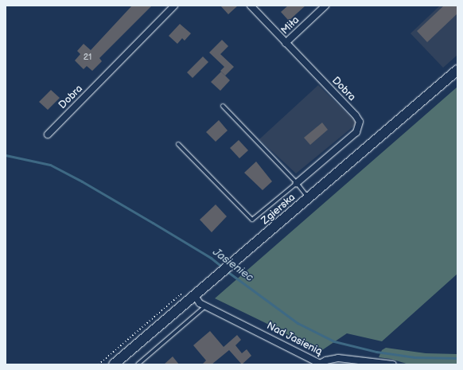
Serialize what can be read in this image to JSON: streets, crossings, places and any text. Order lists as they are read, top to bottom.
{
  "streets": {
    "main road": ["Zgierska"],
    "street": ["Miła", "Dobra", "Nad Jasienią"]
  },
  "crossings": [
    ["Miła", "Dobra"],
    ["Zgierska", "Nad Jasienią"]
  ],
  "water": ["Jasieniec"],
  "house_numbers": ["21"]
}
